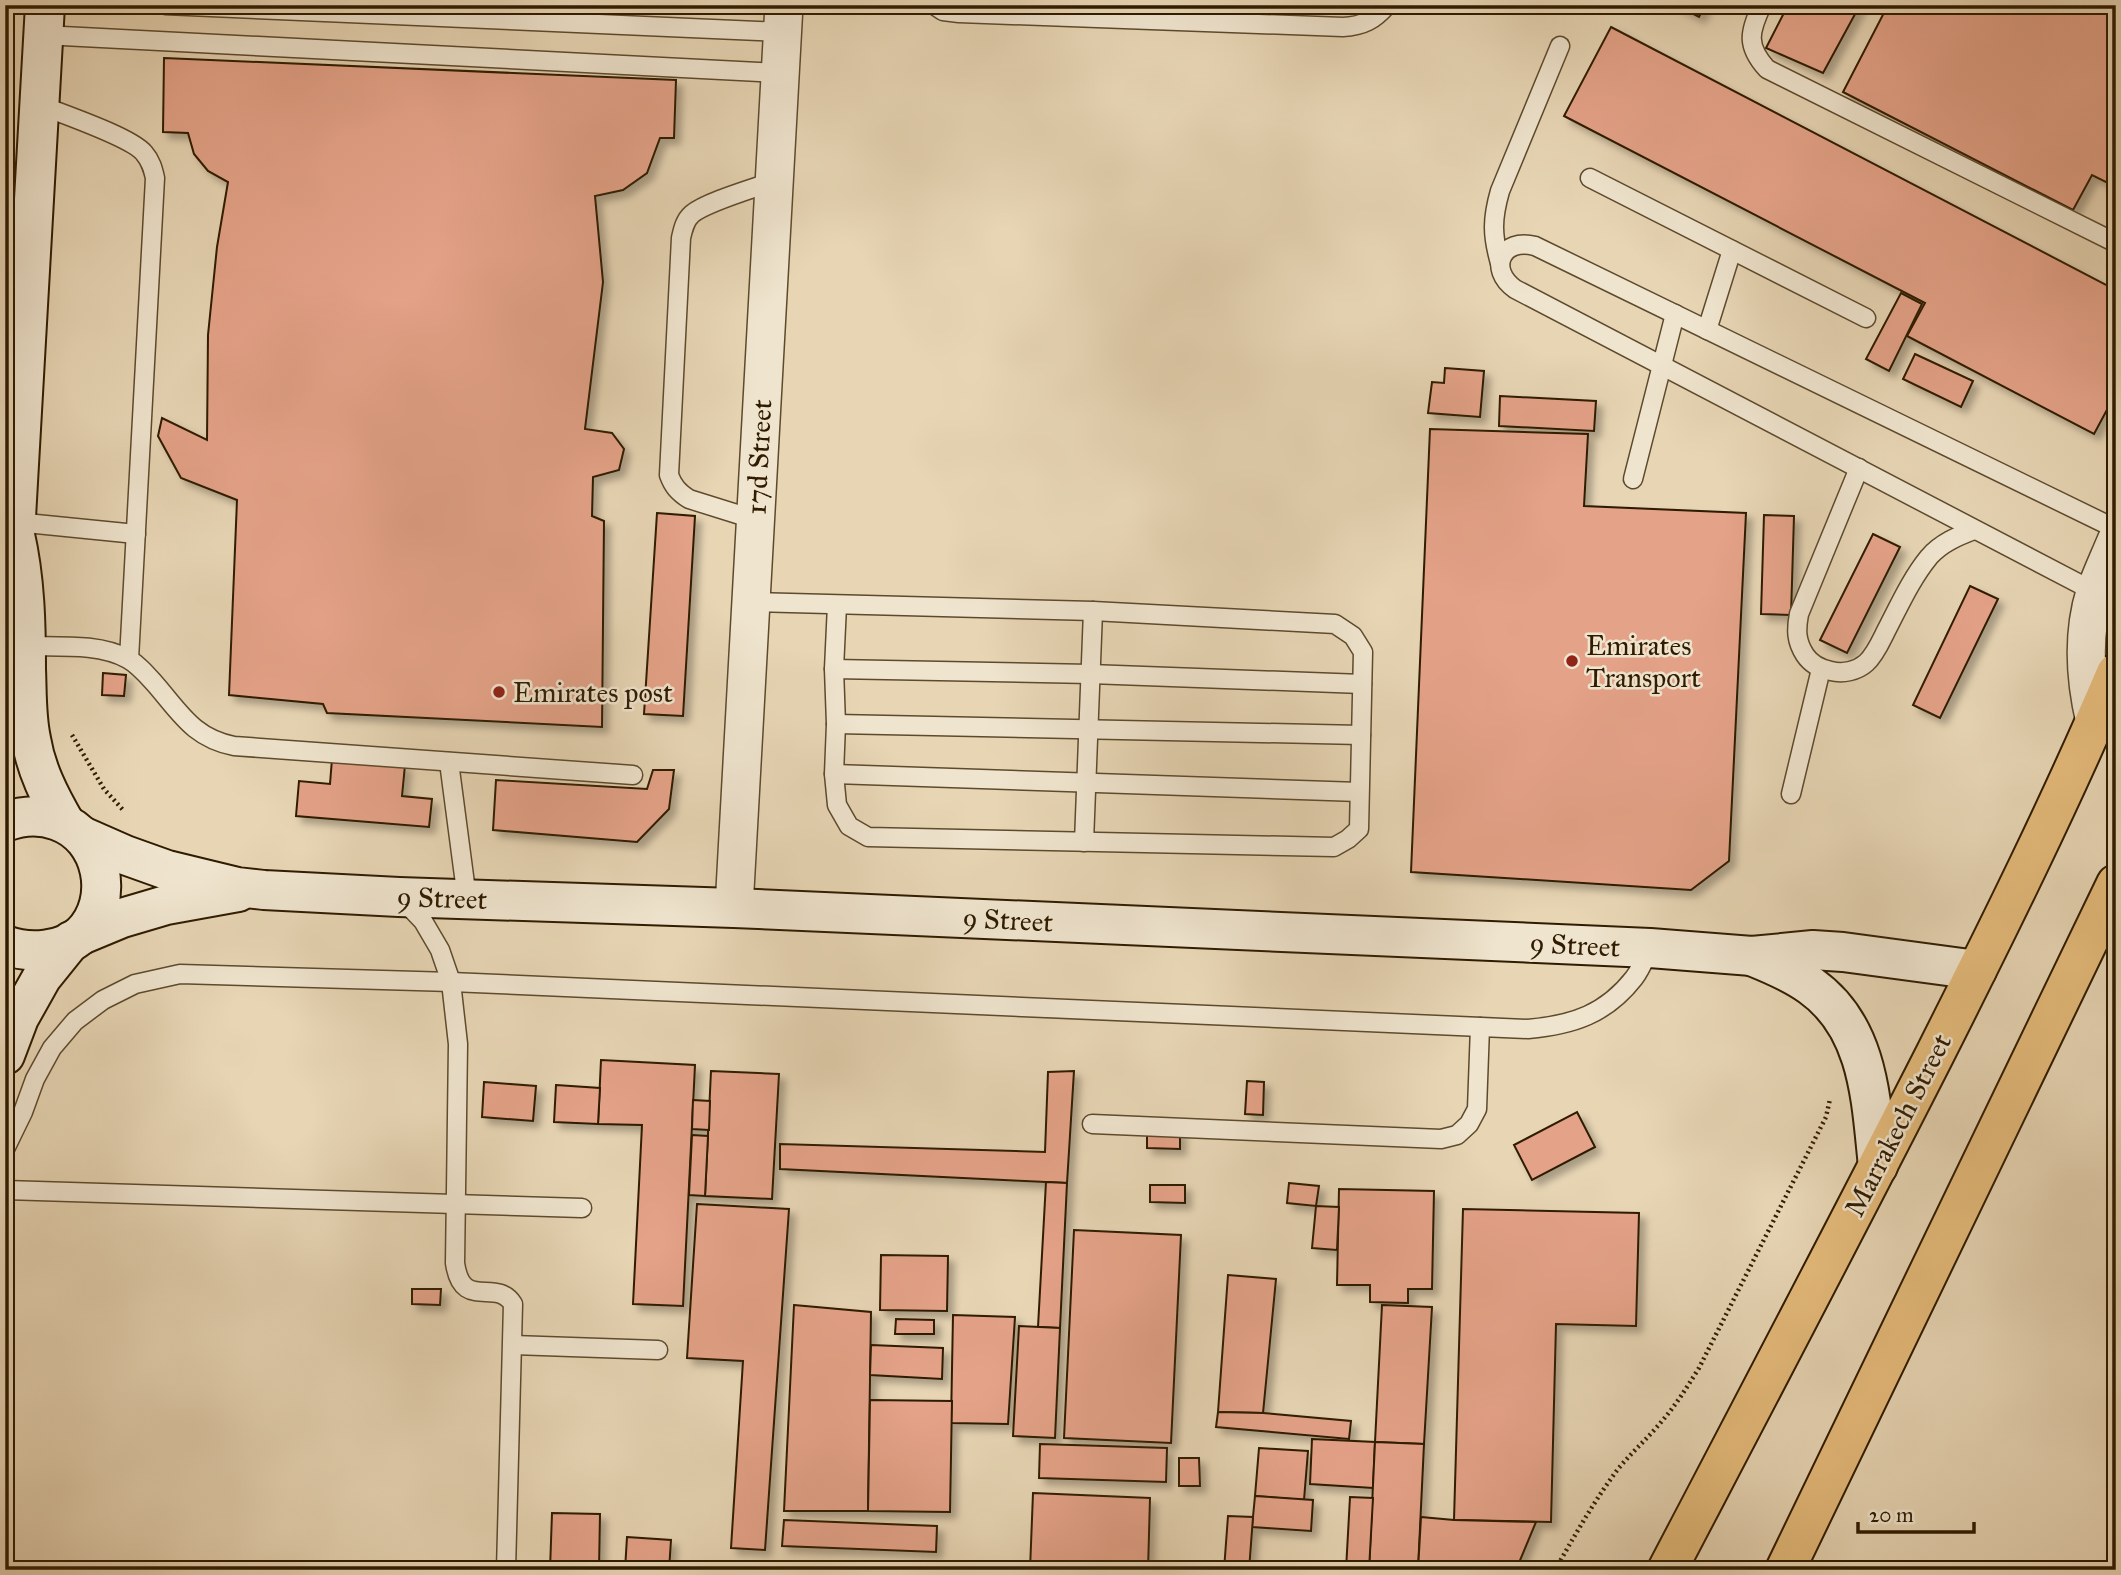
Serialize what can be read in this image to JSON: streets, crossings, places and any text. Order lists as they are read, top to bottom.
{
  "streets": {
    "main road": ["Marrakech Street"],
    "street": ["17d Street", "9 Street"]
  },
  "crossings": [
    ["17d Street", "9 Street"],
    ["9 Street", "Marrakech Street"]
  ],
  "places": ["Emirates Transport", "Emirates post"],
  "scale_bar": "20 m"
}
